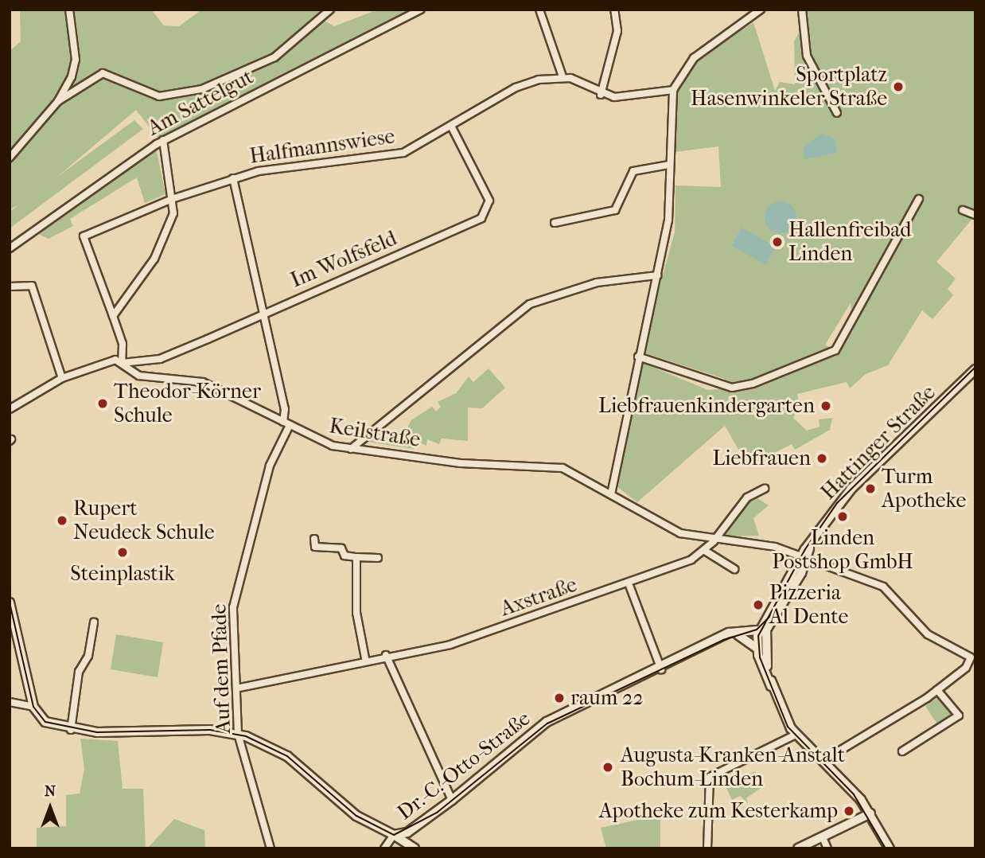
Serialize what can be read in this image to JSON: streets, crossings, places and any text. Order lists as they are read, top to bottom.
{
  "streets": {
    "street": [
      "Am Sattelgut",
      "Halfmannswiese",
      "Im Wolfsfeld",
      "Keilstraße",
      "Hattinger Straße",
      "Axstraße",
      "Auf dem Pfade",
      "Dr.-C.-Otto-Straße"
    ]
  },
  "crossings": [
    ["Halfmannswiese", "Im Wolfsfeld"],
    ["Im Wolfsfeld", "Keilstraße"],
    ["Keilstraße", "Hattinger Straße"],
    ["Keilstraße", "Axstraße"],
    ["Keilstraße", "Auf dem Pfade"],
    ["Hattinger Straße", "Dr.-C.-Otto-Straße"],
    ["Axstraße", "Auf dem Pfade"],
    ["Auf dem Pfade", "Dr.-C.-Otto-Straße"]
  ],
  "places": [
    "Sportplatz Hasenwinkeler Straße",
    "Hallenfreibad Linden",
    "Theodor-Körner Schule",
    "Liebfrauenkindergarten",
    "Liebfrauen",
    "Turm Apotheke",
    "Linden Postshop GmbH",
    "Rupert Neudeck Schule",
    "Steinplastik",
    "Pizzeria Al Dente",
    "raum 22",
    "Augusta-Kranken-Anstalt Bochum-Linden",
    "Apotheke zum Kesterkamp"
  ],
  "north": "top"
}
